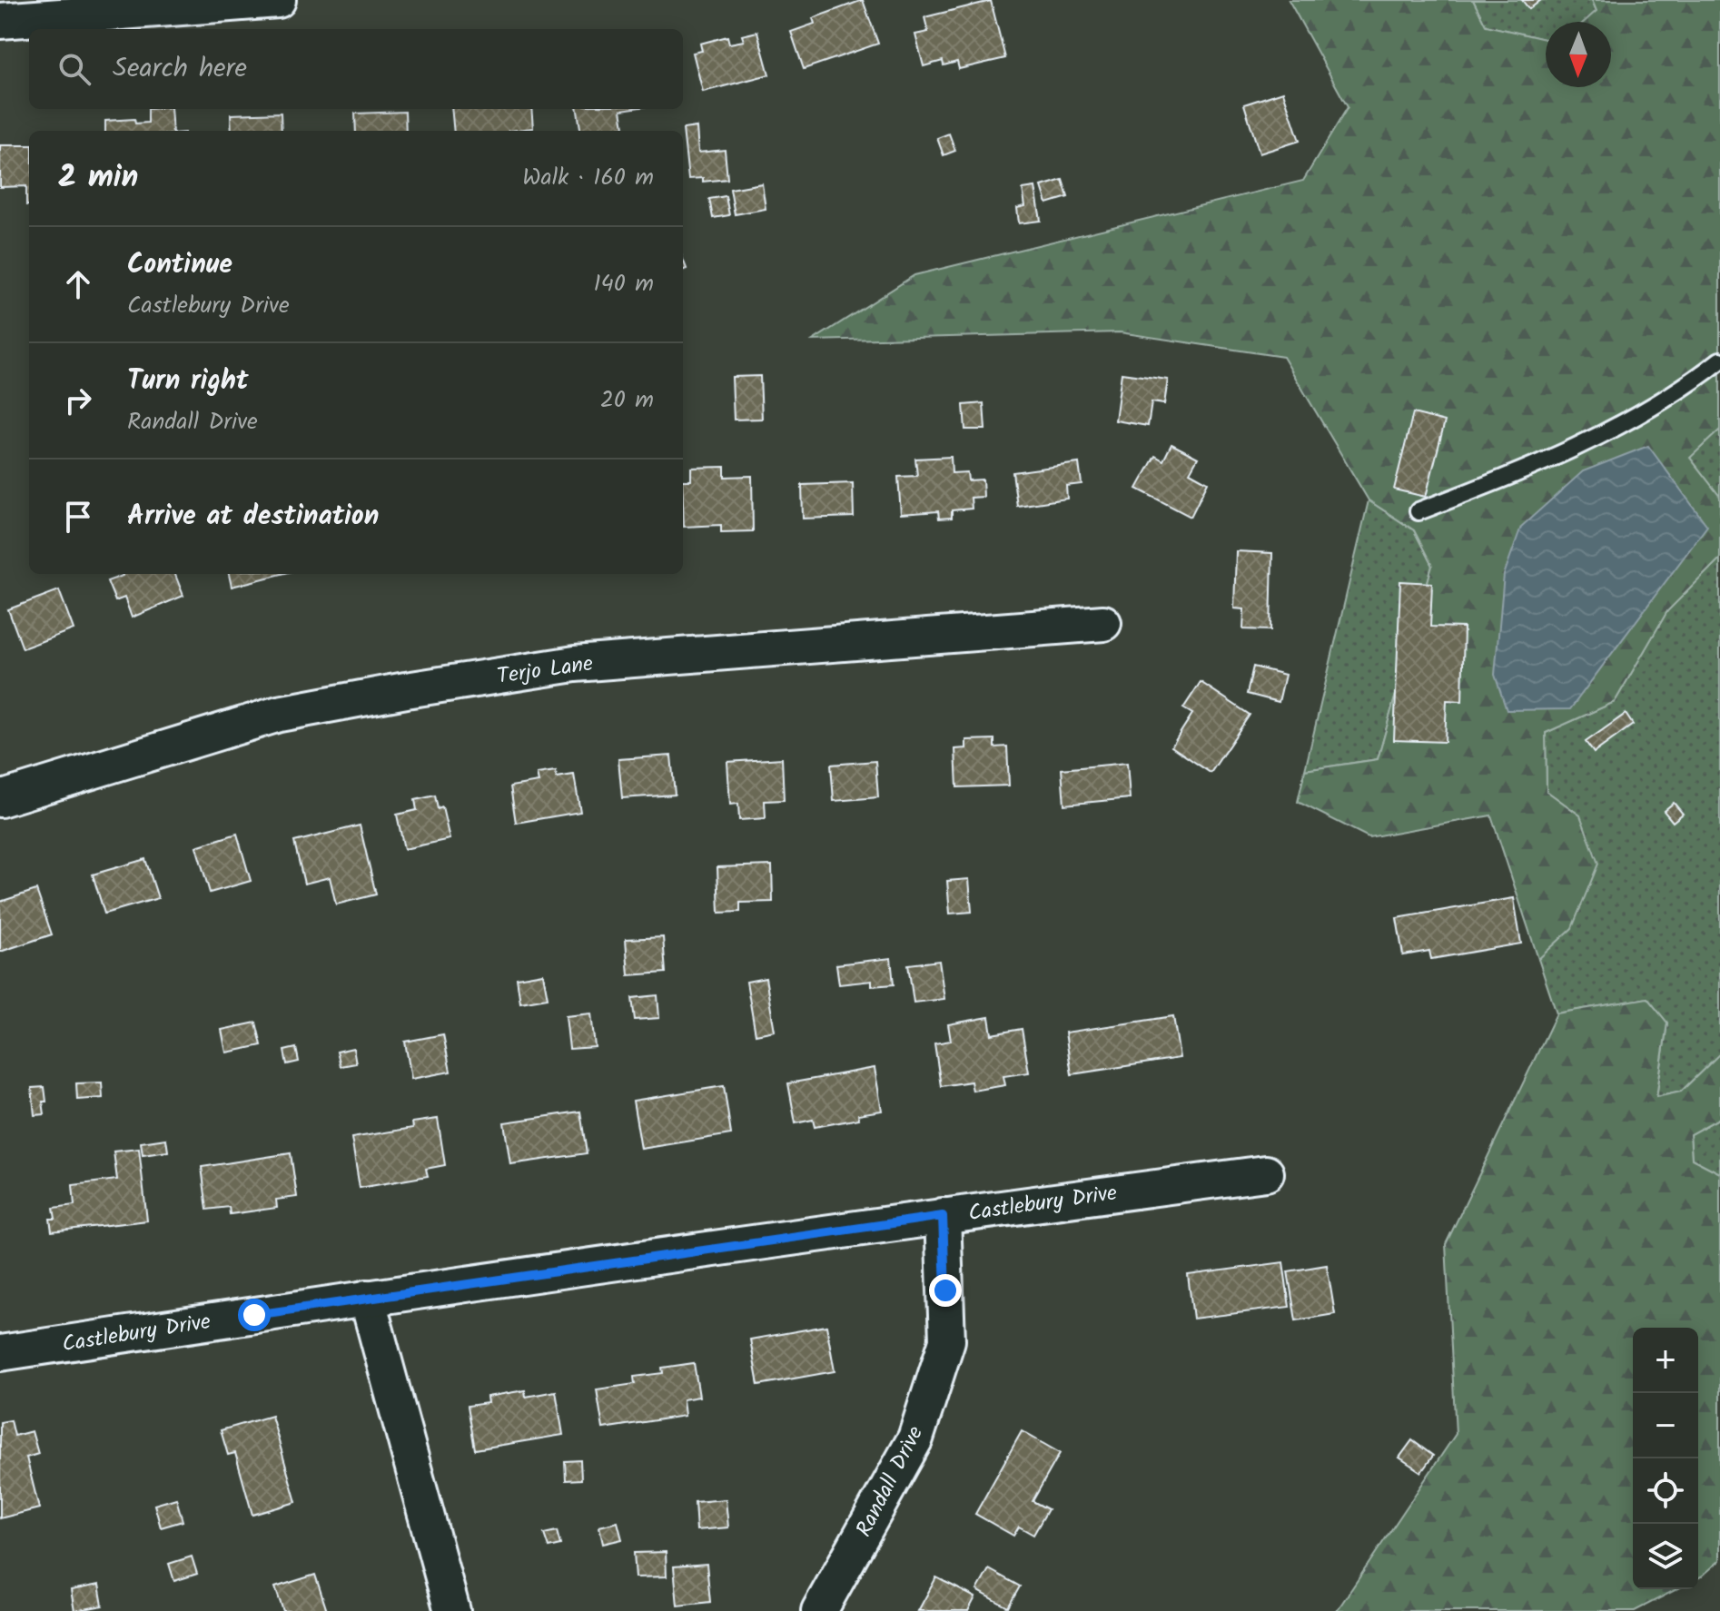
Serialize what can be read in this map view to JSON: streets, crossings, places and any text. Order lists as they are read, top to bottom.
{
  "streets": {
    "street": ["Terjo Lane", "Castlebury Drive", "Randall Drive"]
  },
  "crossings": [
    ["Castlebury Drive", "Randall Drive"]
  ],
  "north": "bottom",
  "page": {
    "search": "Search here",
    "heading": ["2 min", "Walk · 160 m"],
    "list": [
      ["Continue", "Castlebury Drive", "140 m"],
      ["Turn right", "Randall Drive", "20 m"],
      "Arrive at destination"
    ],
    "map_buttons": ["+", "−"]
  }
}
